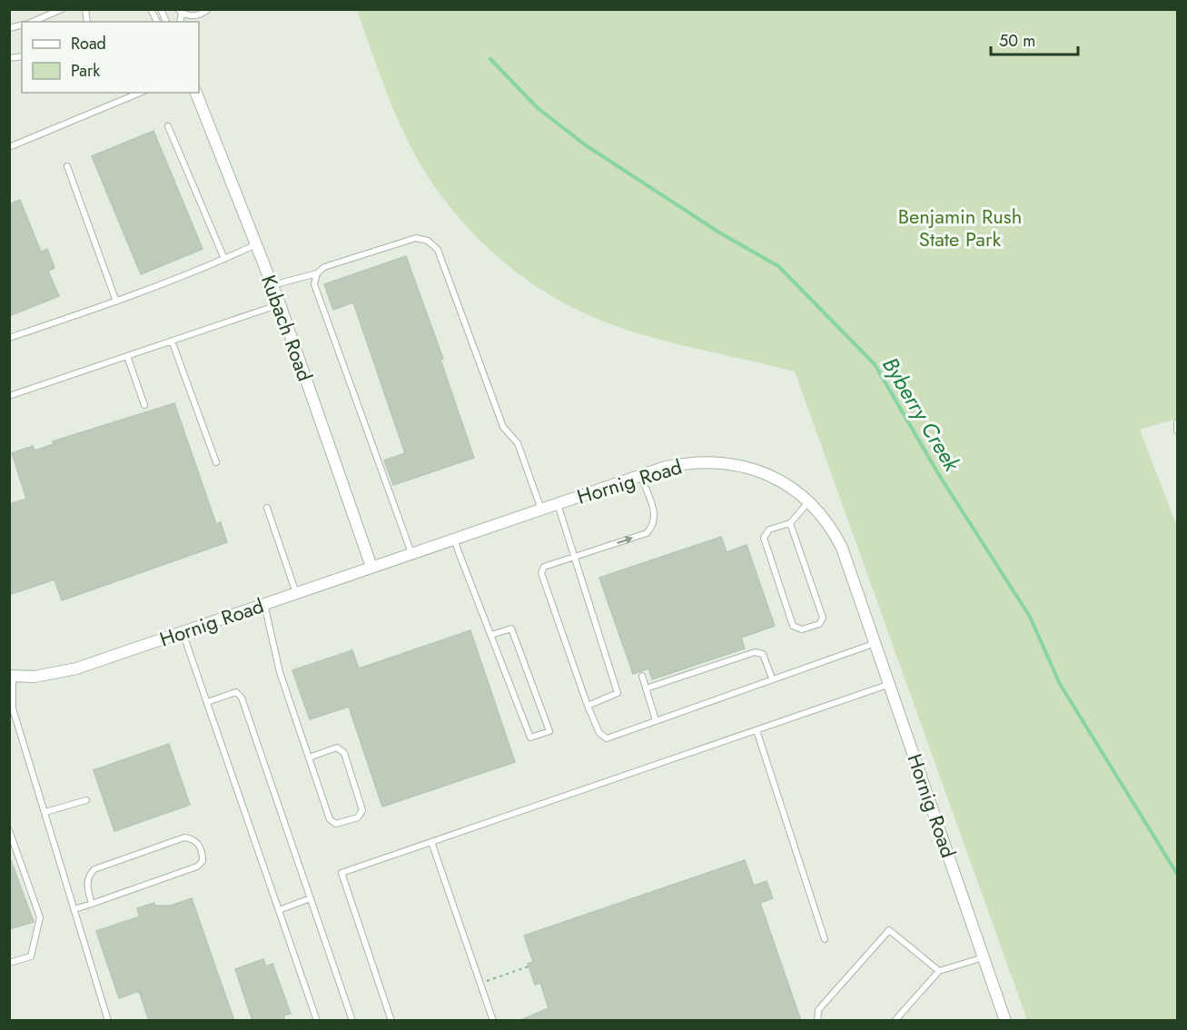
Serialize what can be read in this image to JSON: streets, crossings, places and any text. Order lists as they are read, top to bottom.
{
  "streets": {
    "street": ["Kubach Road", "Hornig Road"]
  },
  "crossings": [
    ["Kubach Road", "Hornig Road"]
  ],
  "water": ["Byberry Creek"],
  "parks": ["Benjamin Rush State Park"],
  "legend": ["Road", "Park"],
  "scale_bar": "50 m"
}
